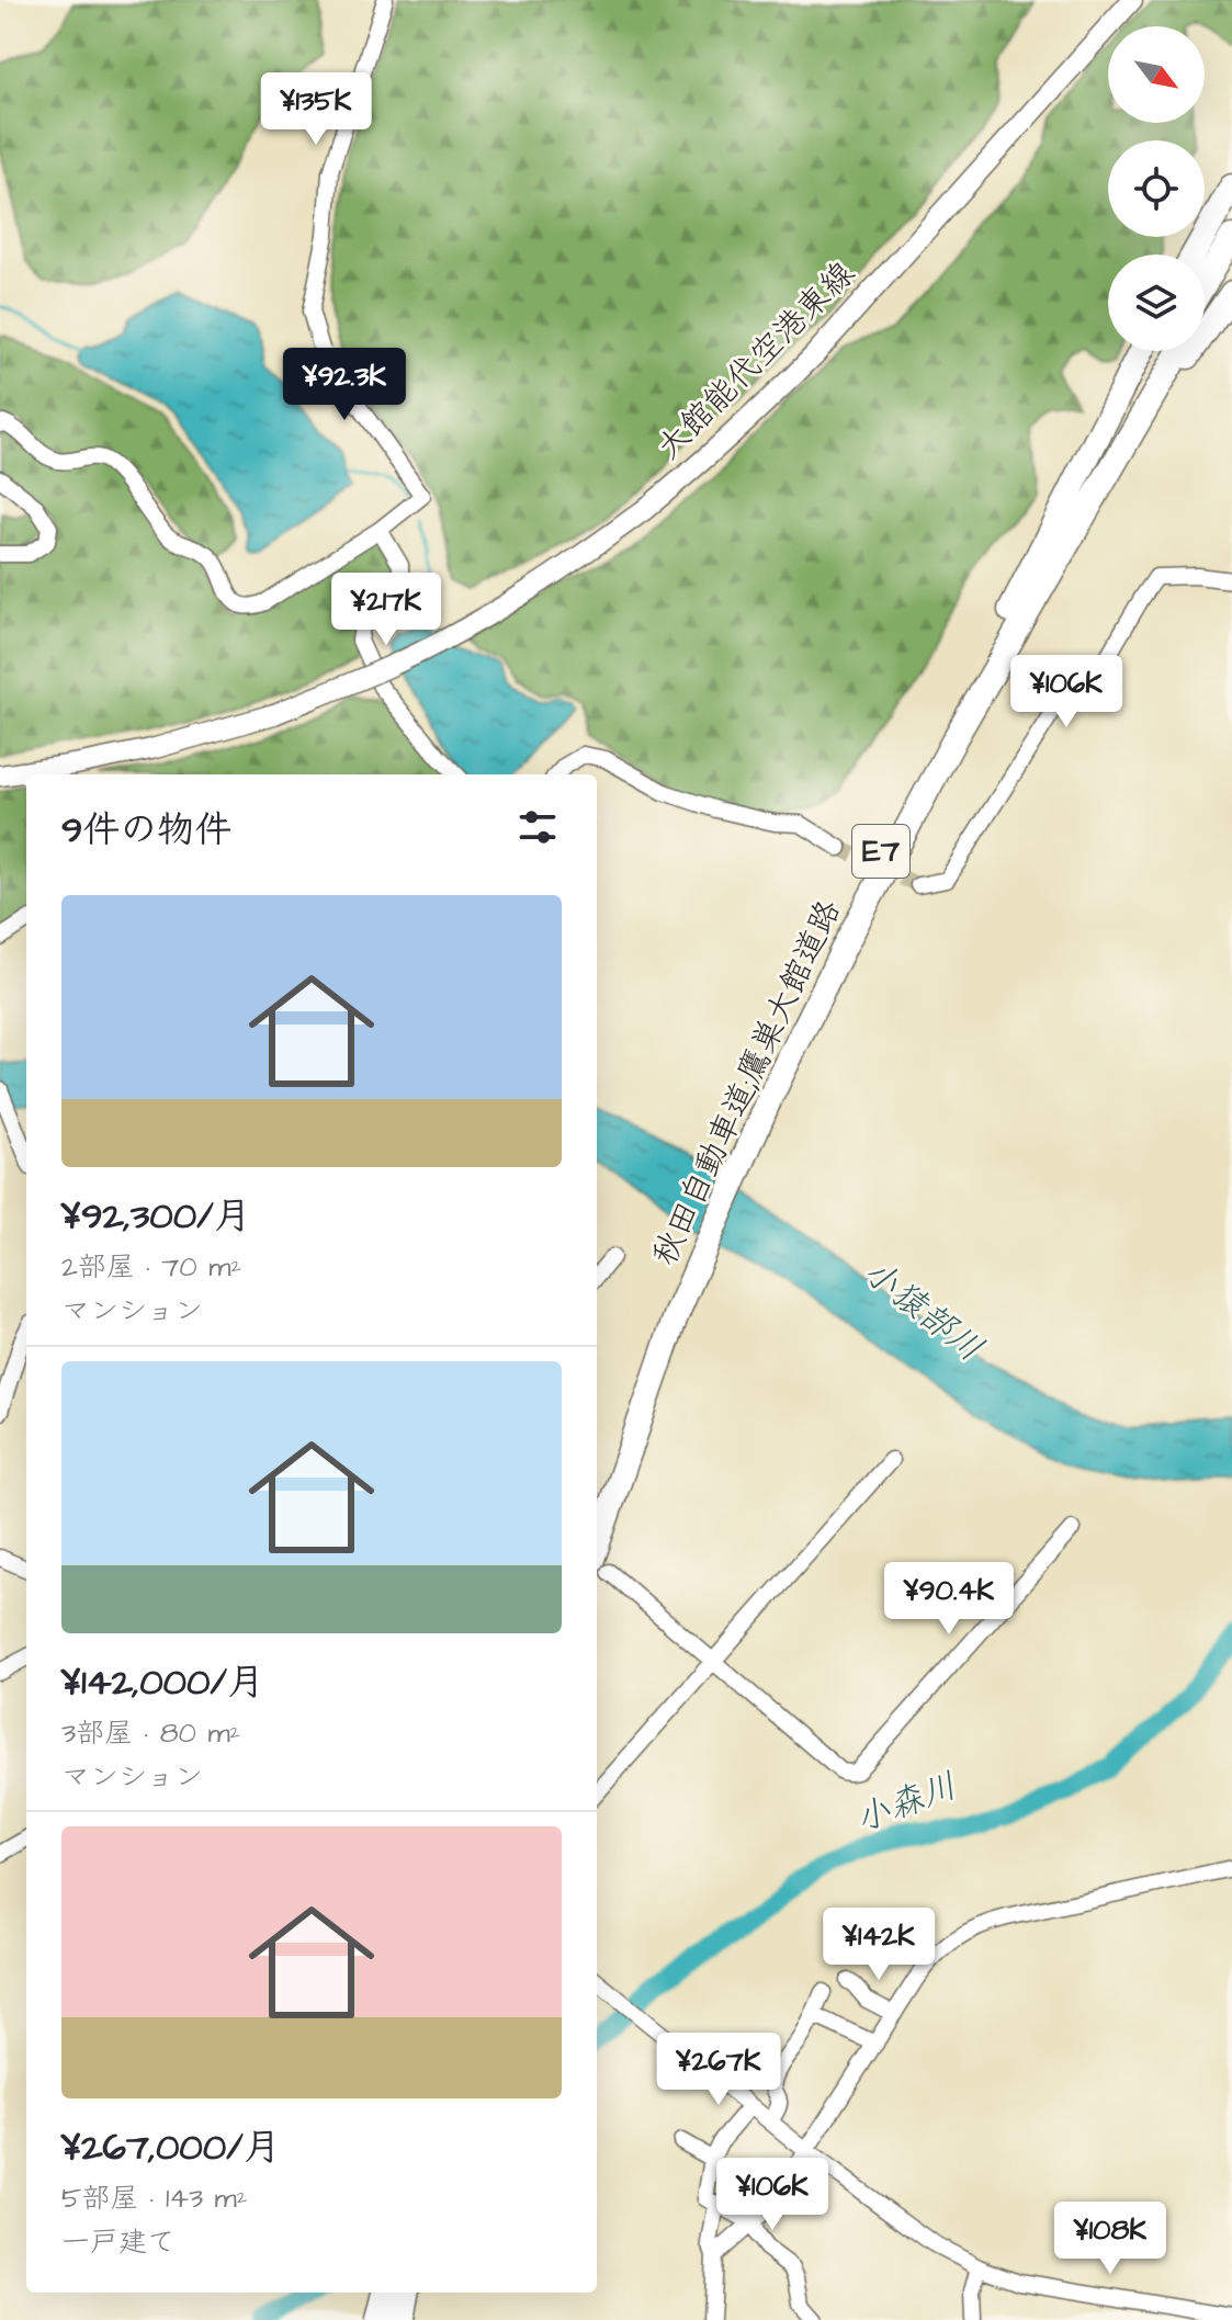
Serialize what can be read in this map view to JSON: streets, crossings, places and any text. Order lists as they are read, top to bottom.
{
  "streets": {
    "highway": ["E7", "秋田自動車道;鷹巣大館道路"],
    "main road": ["大館能代空港東線"]
  },
  "water": ["小猿部川", "小森川"],
  "north": "bottom right",
  "page": {
    "price": [
      "¥135K",
      "¥92.3K",
      "¥217K",
      "¥106K",
      "¥90.4K",
      "¥142K",
      "¥267K",
      "¥106K",
      "¥108K"
    ],
    "heading": "9件の物件",
    "list": [
      {
        "name": "¥92,300/月",
        "note": "2部屋 · 70 m² · マンション"
      },
      {
        "name": "¥142,000/月",
        "note": "3部屋 · 80 m² · マンション"
      },
      {
        "name": "¥267,000/月",
        "note": "5部屋 · 143 m² · 一戸建て"
      }
    ]
  }
}
